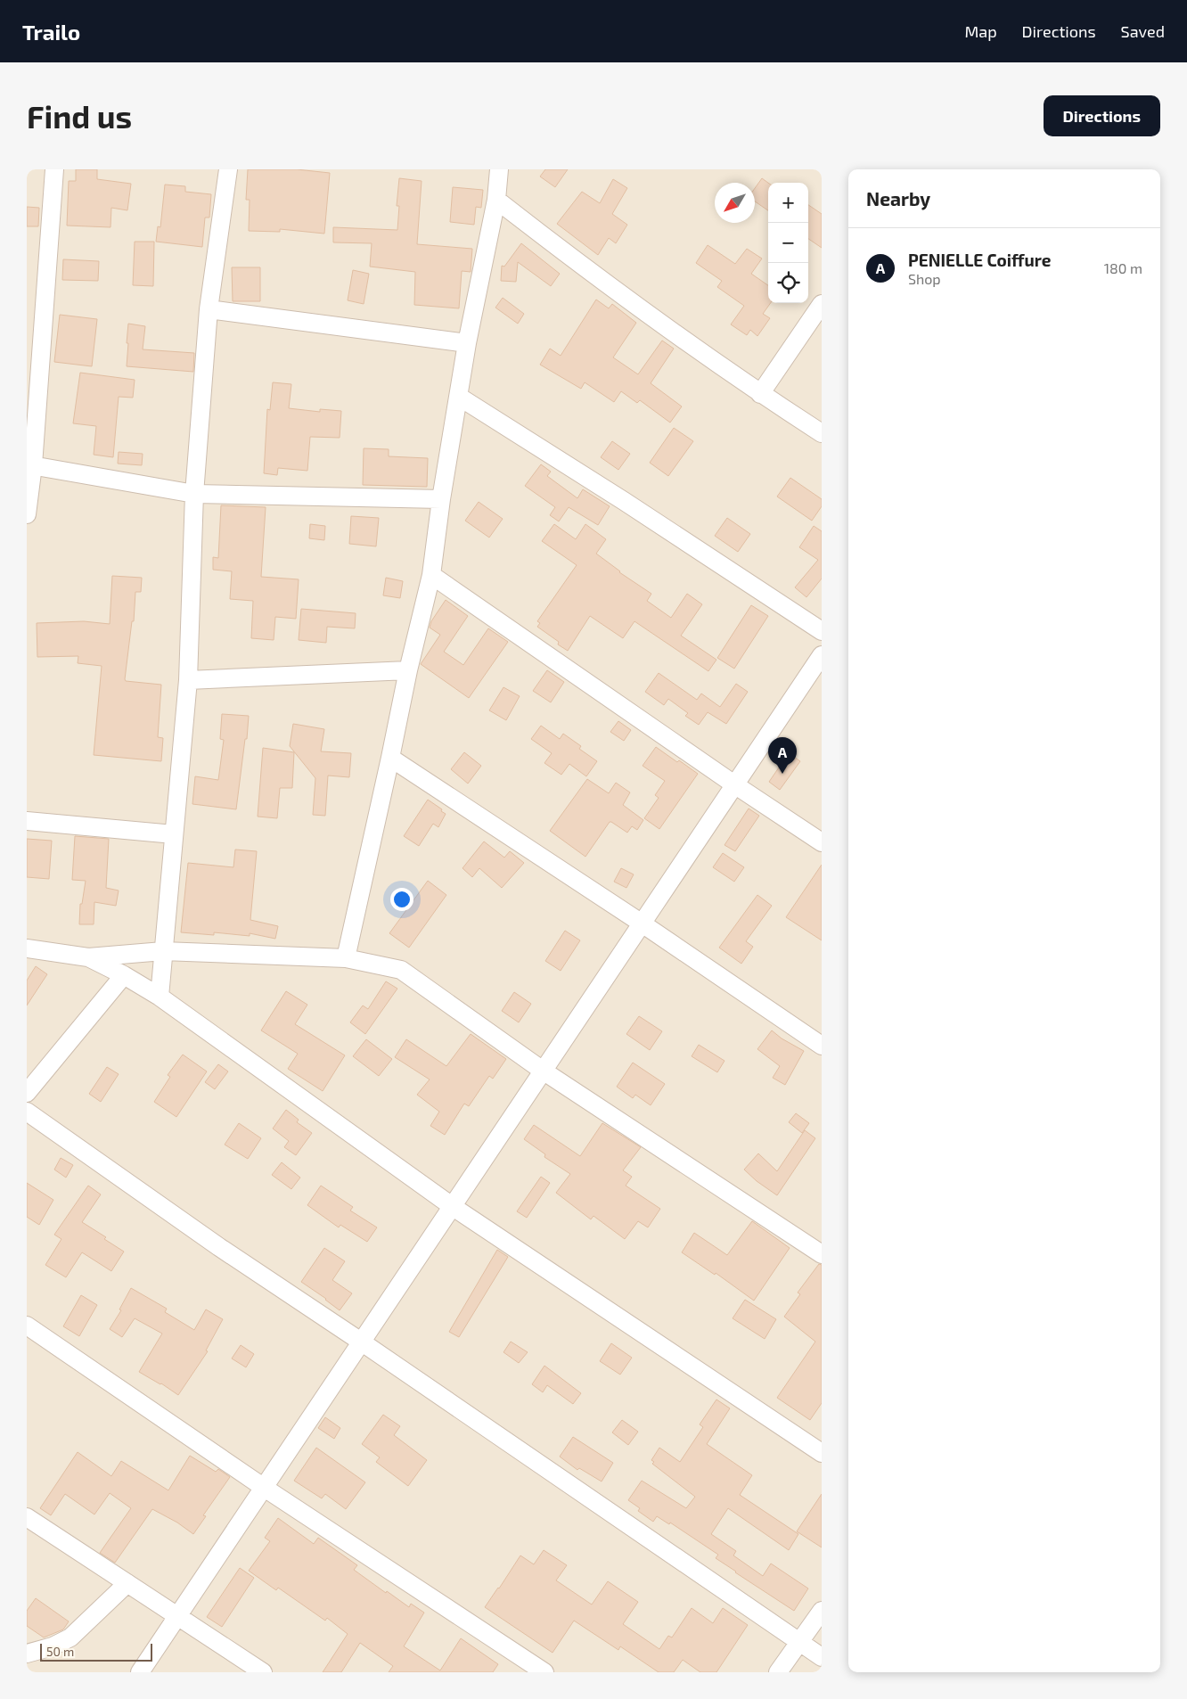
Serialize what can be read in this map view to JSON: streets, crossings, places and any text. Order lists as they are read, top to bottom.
{
  "scale_bar": "50 m",
  "north": "bottom left",
  "page": {
    "header": "Trailo",
    "nav": ["Map", "Directions", "Saved"],
    "buttons": "Directions",
    "title": "Find us",
    "heading": "Nearby",
    "map_buttons": ["+", "−"],
    "list": [
      {
        "mark": "A",
        "name": "PENIELLE Coiffure",
        "note": "Shop",
        "value": "180 m"
      }
    ],
    "pins": "A",
    "scale": "50 m"
  }
}
